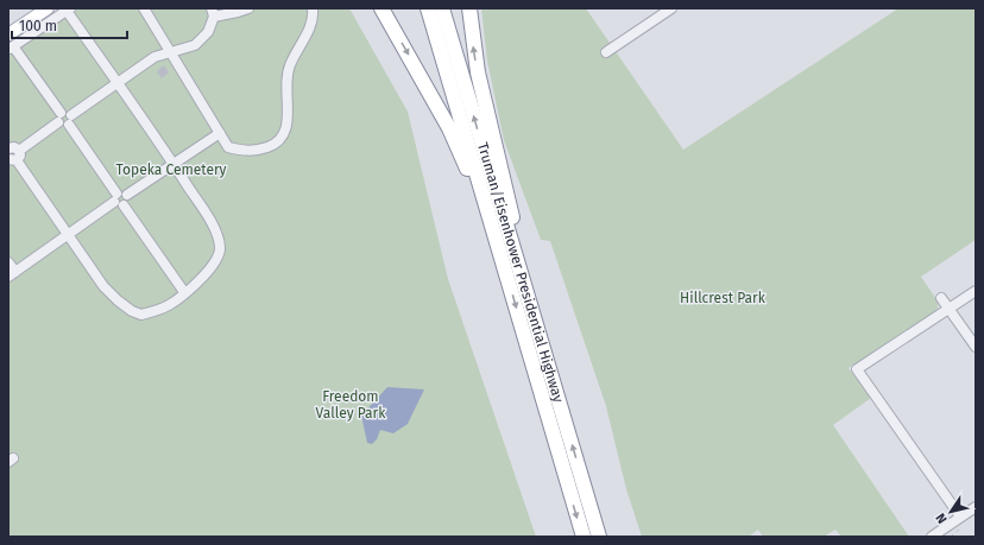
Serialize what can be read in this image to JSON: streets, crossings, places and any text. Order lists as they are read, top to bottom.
{
  "streets": {
    "highway": ["Truman/Eisenhower Presidential Highway"]
  },
  "parks": ["Topeka Cemetery", "Hillcrest Park", "Freedom Valley Park"],
  "scale_bar": "100 m",
  "north": "bottom left"
}
